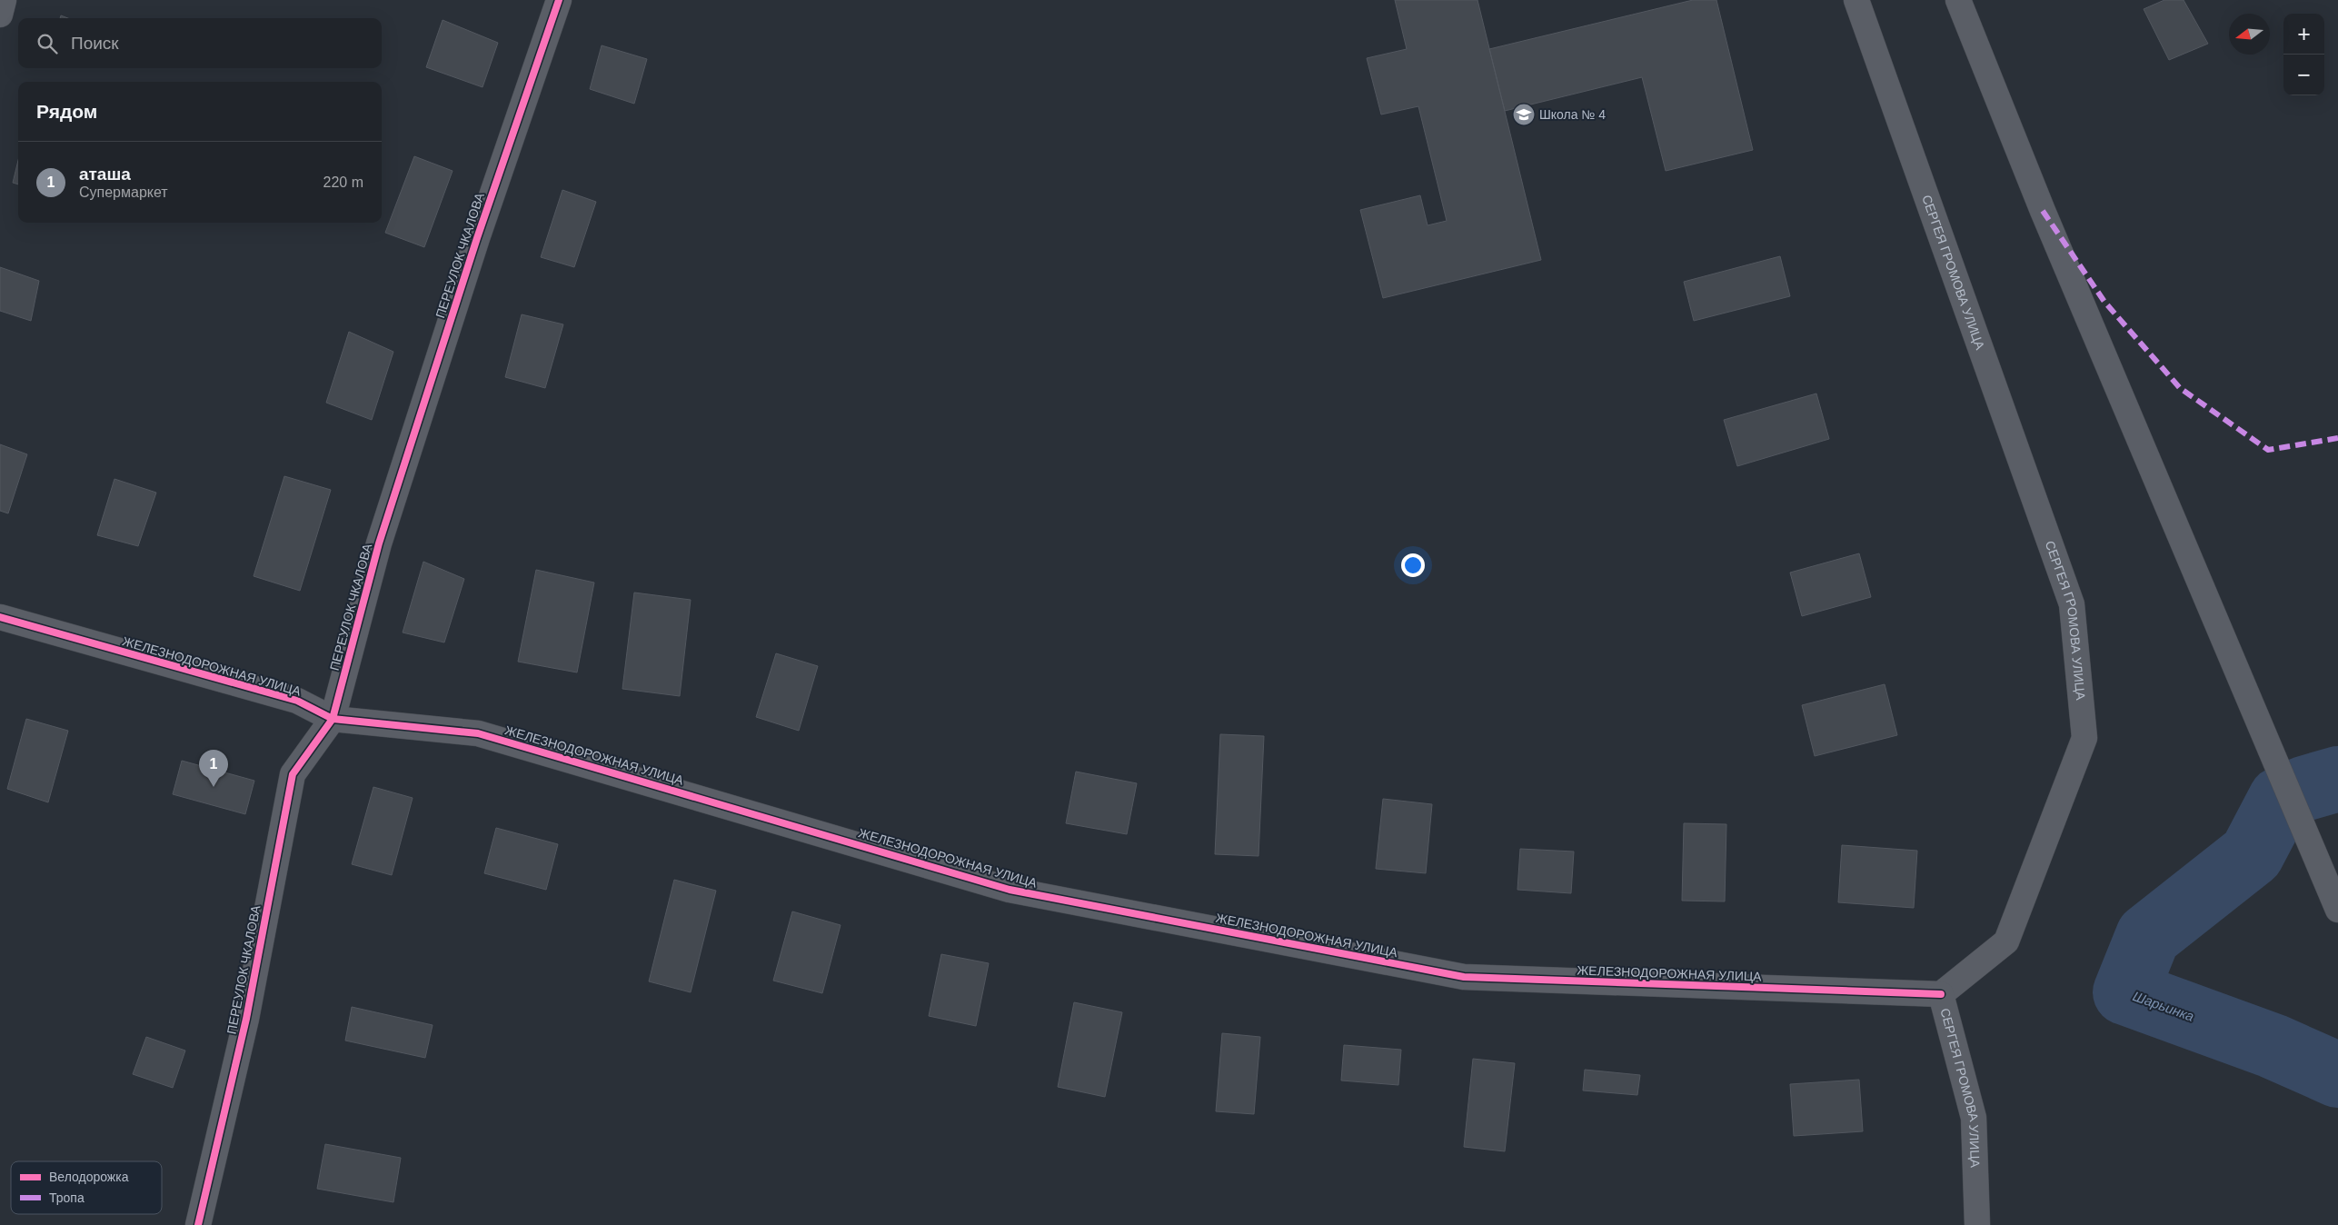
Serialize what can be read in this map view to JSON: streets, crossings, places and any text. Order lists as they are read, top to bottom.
{
  "streets": {
    "street": ["ПЕРЕУЛОК ЧКАЛОВА", "СЕРГЕЯ ГРОМОВА УЛИЦА", "ЖЕЛЕЗНОДОРОЖНАЯ УЛИЦА"]
  },
  "crossings": [
    ["ПЕРЕУЛОК ЧКАЛОВА", "ЖЕЛЕЗНОДОРОЖНАЯ УЛИЦА"],
    ["СЕРГЕЯ ГРОМОВА УЛИЦА", "ЖЕЛЕЗНОДОРОЖНАЯ УЛИЦА"]
  ],
  "water": ["Шарьинка"],
  "places": {
    "school or university": ["Школа № 4"]
  },
  "legend": ["Велодорожка", "Тропа"],
  "north": "left",
  "page": {
    "map_buttons": ["+", "−"],
    "search": "Поиск",
    "heading": "Рядом",
    "list": [
      {
        "mark": "1",
        "name": "аташа",
        "note": "Супермаркет",
        "value": "220 m"
      }
    ],
    "pins": "1"
  }
}
